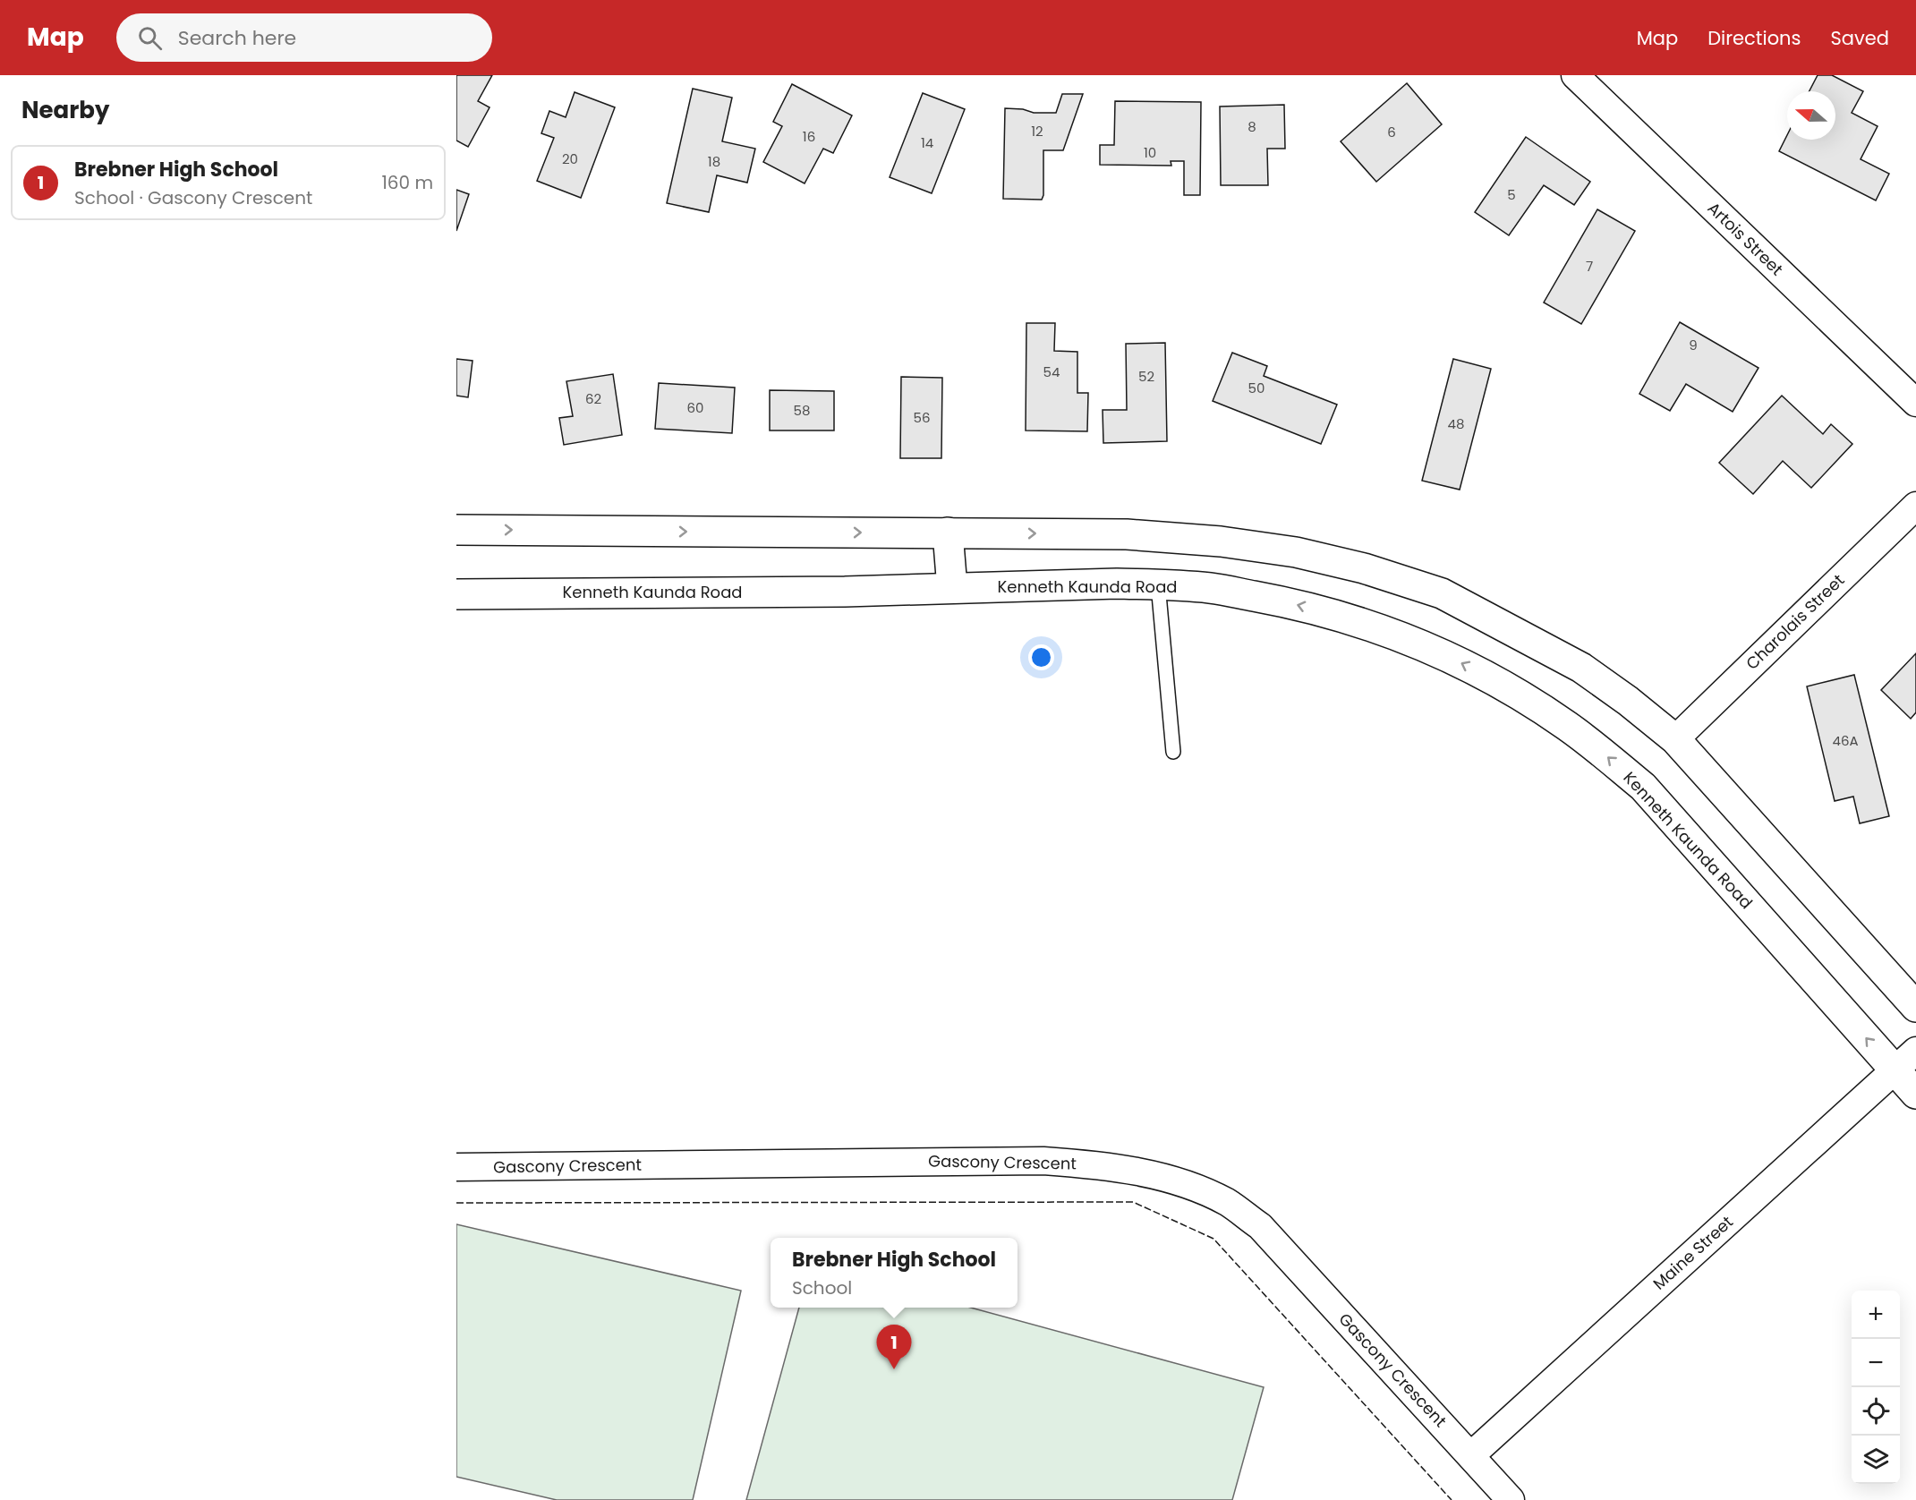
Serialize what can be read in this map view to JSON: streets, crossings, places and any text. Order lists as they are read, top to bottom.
{
  "streets": {
    "main road": ["Kenneth Kaunda Road"],
    "street": [
      "Artois Street",
      "Charolais Street",
      "Gascony Crescent",
      "Maine Street"
    ]
  },
  "crossings": [
    ["Kenneth Kaunda Road", "Maine Street"],
    ["Gascony Crescent", "Maine Street"]
  ],
  "house_numbers": [
    "8",
    "12",
    "6",
    "16",
    "14",
    "10",
    "20",
    "18",
    "5",
    "7",
    "9",
    "54",
    "52",
    "50",
    "62",
    "60",
    "58",
    "56",
    "48",
    "46A"
  ],
  "north": "left",
  "page": {
    "header": "Map",
    "search": "Search here",
    "nav": ["Map", "Directions", "Saved"],
    "heading": "Nearby",
    "list": [
      {
        "mark": "1",
        "name": "Brebner High School",
        "note": "School · Gascony Crescent",
        "value": "160 m"
      }
    ],
    "popup": ["Brebner High School", "School"],
    "map_buttons": ["+", "−"],
    "pins": "1"
  }
}
